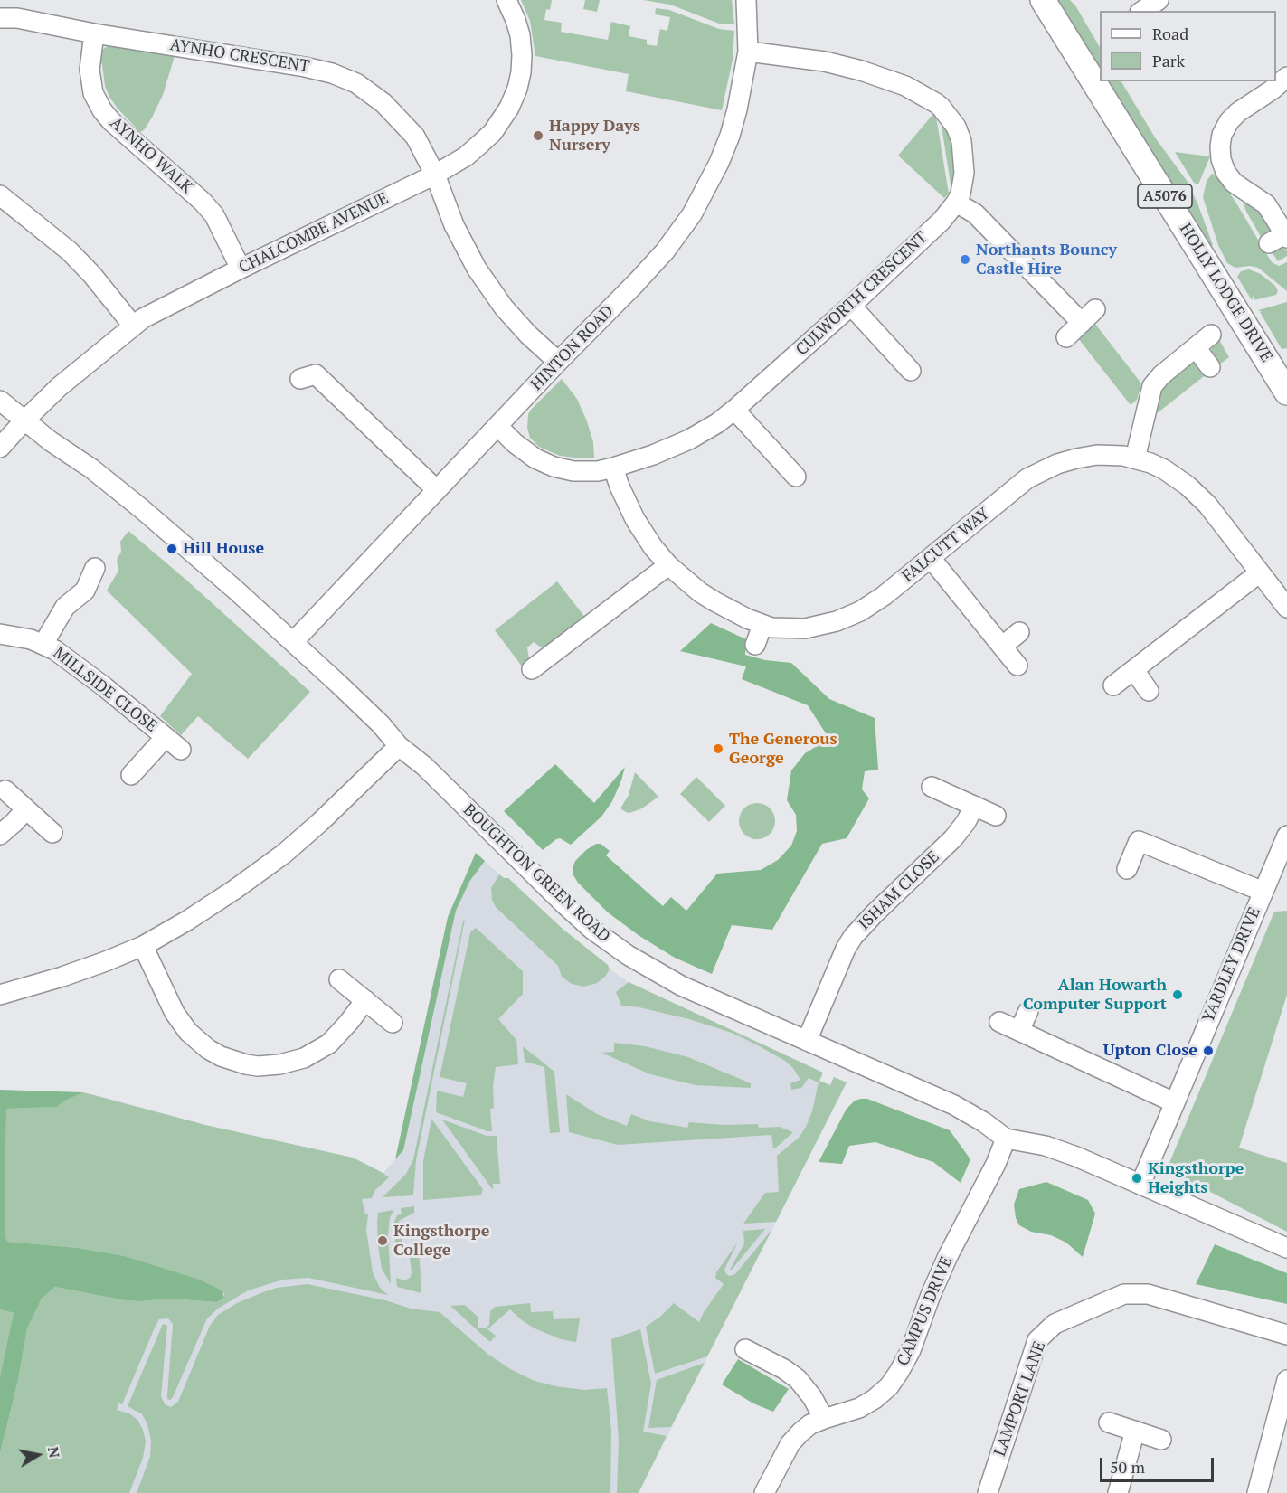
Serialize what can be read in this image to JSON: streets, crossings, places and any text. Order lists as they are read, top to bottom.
{
  "streets": {
    "main road": ["A5076", "HOLLY LODGE DRIVE"],
    "street": [
      "AYNHO CRESCENT",
      "AYNHO WALK",
      "CHALCOMBE AVENUE",
      "CULWORTH CRESCENT",
      "HINTON ROAD",
      "FALCUTT WAY",
      "MILLSIDE CLOSE",
      "BOUGHTON GREEN ROAD",
      "ISHAM CLOSE",
      "YARDLEY DRIVE",
      "CAMPUS DRIVE",
      "LAMPORT LANE"
    ]
  },
  "crossings": [
    ["AYNHO CRESCENT", "AYNHO WALK"],
    ["AYNHO CRESCENT", "CHALCOMBE AVENUE"],
    ["AYNHO CRESCENT", "HINTON ROAD"],
    ["AYNHO WALK", "CHALCOMBE AVENUE"],
    ["CHALCOMBE AVENUE", "BOUGHTON GREEN ROAD"],
    ["CULWORTH CRESCENT", "HINTON ROAD"],
    ["CULWORTH CRESCENT", "FALCUTT WAY"],
    ["HINTON ROAD", "BOUGHTON GREEN ROAD"],
    ["BOUGHTON GREEN ROAD", "ISHAM CLOSE"],
    ["BOUGHTON GREEN ROAD", "YARDLEY DRIVE"],
    ["BOUGHTON GREEN ROAD", "CAMPUS DRIVE"]
  ],
  "places": [
    "Happy Days Nursery",
    "Northants Bouncy Castle Hire",
    "Hill House",
    "The Generous George",
    "Alan Howarth Computer Support",
    "Upton Close",
    "Kingsthorpe Heights",
    "Kingsthorpe College"
  ],
  "legend": ["Road", "Park"],
  "scale_bar": "50 m",
  "north": "right"
}
